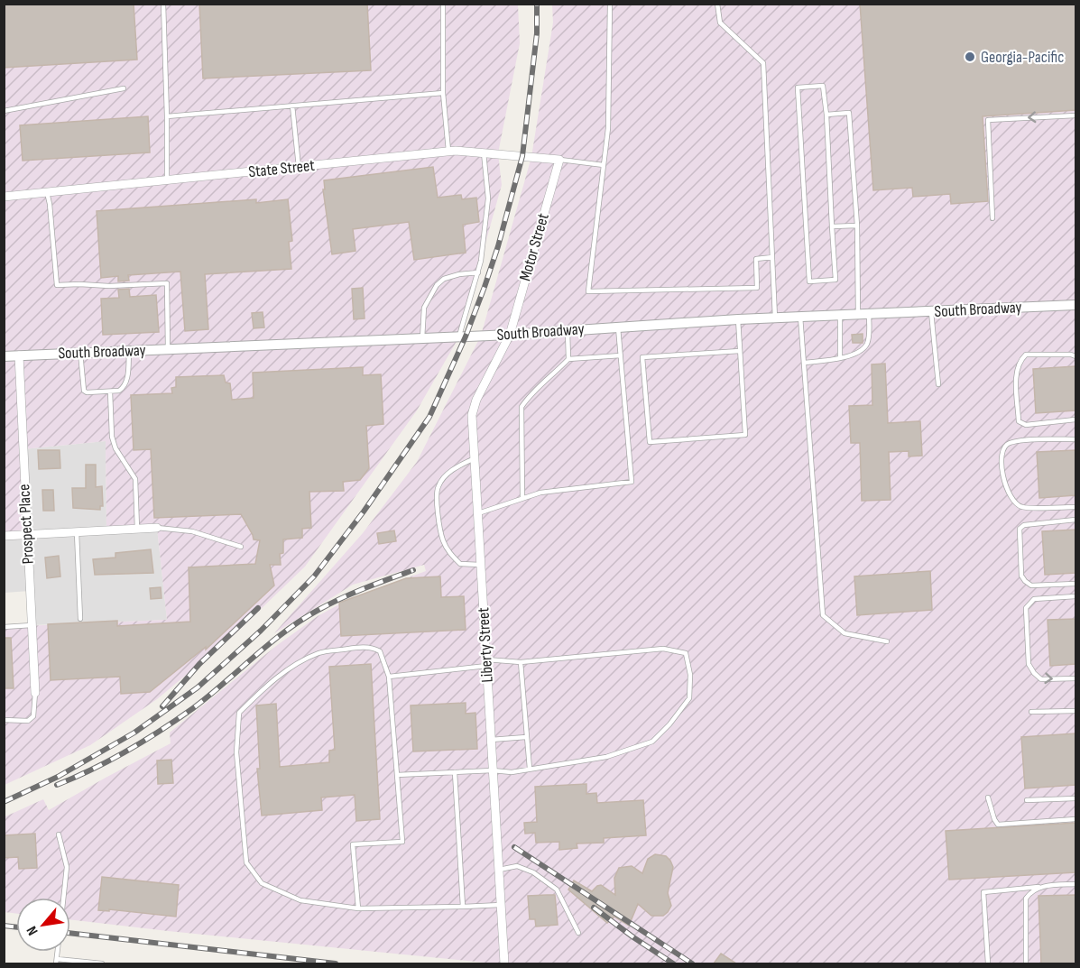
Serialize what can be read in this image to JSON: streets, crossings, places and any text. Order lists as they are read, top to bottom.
{
  "streets": {
    "street": [
      "State Street",
      "Motor Street",
      "South Broadway",
      "Prospect Place",
      "Liberty Street"
    ]
  },
  "crossings": [
    ["State Street", "Motor Street"],
    ["Motor Street", "South Broadway"],
    ["Motor Street", "Liberty Street"],
    ["South Broadway", "Prospect Place"],
    ["South Broadway", "Liberty Street"]
  ],
  "places": ["Georgia-Pacific"],
  "north": "bottom left"
}
